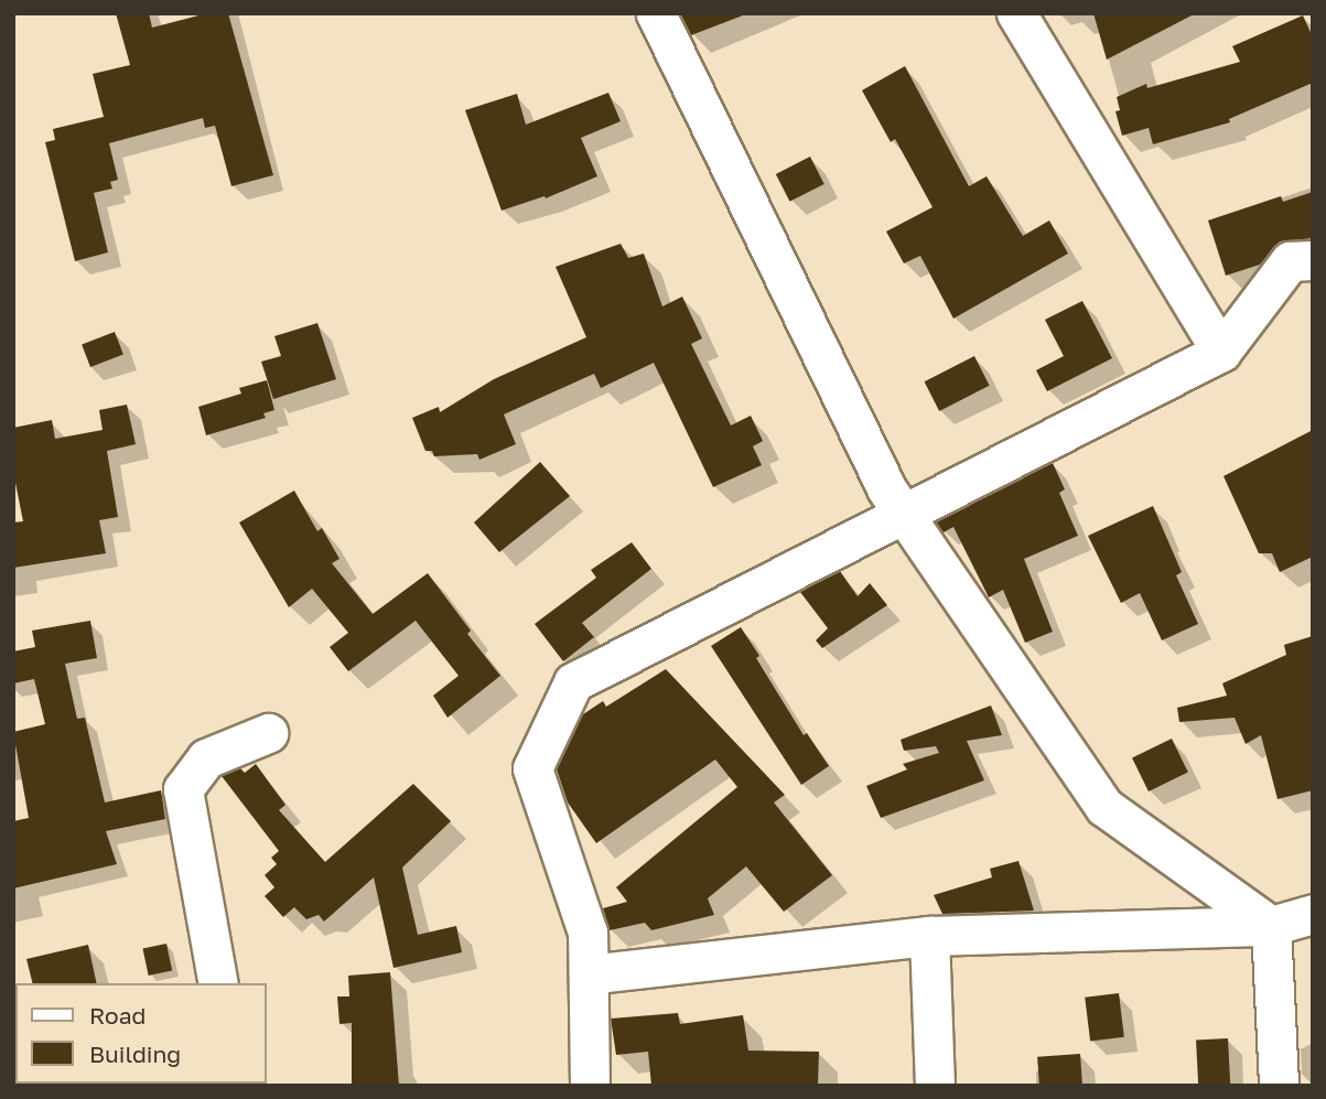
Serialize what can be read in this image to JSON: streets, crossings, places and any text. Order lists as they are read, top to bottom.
{
  "legend": ["Road", "Building"]
}
